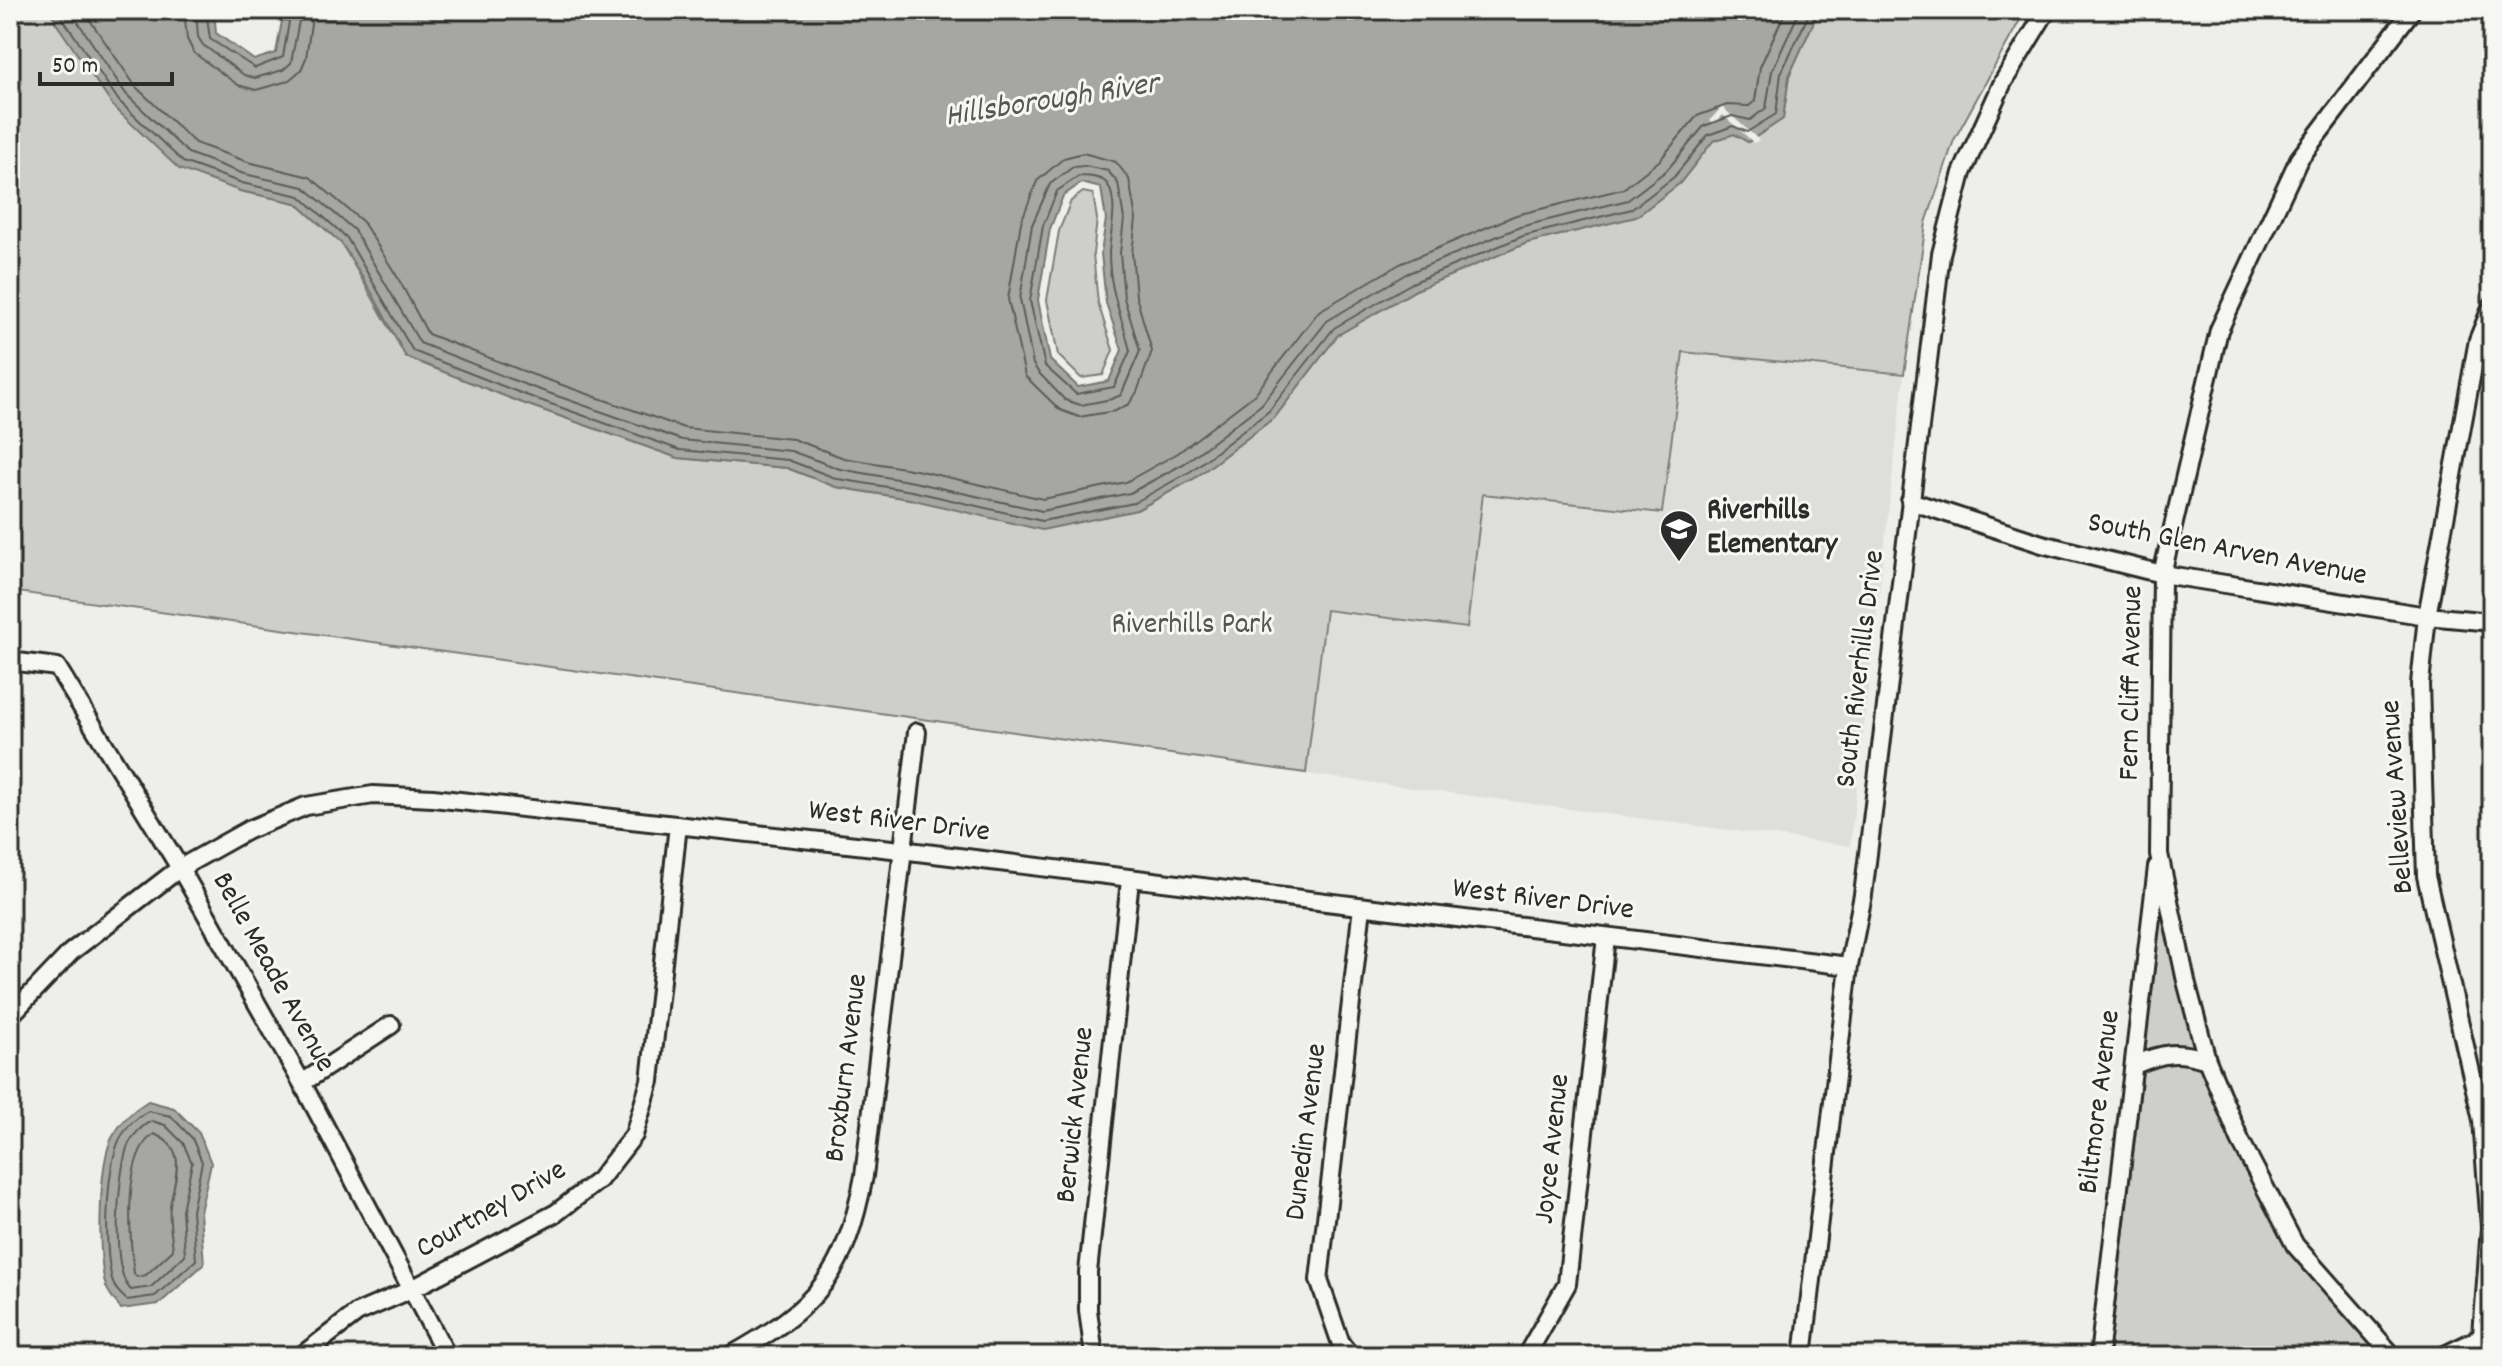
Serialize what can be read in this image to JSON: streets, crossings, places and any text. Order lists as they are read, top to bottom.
{
  "streets": {
    "street": [
      "South Glen Arven Avenue",
      "South Riverhills Drive",
      "Fern Cliff Avenue",
      "Belleview Avenue",
      "West River Drive",
      "Belle Meade Avenue",
      "Broxburn Avenue",
      "Biltmore Avenue",
      "Berwick Avenue",
      "Dunedin Avenue",
      "Joyce Avenue",
      "Courtney Drive"
    ]
  },
  "crossings": [
    ["South Glen Arven Avenue", "South Riverhills Drive"],
    ["South Glen Arven Avenue", "Fern Cliff Avenue"],
    ["South Glen Arven Avenue", "Belleview Avenue"],
    ["South Riverhills Drive", "West River Drive"],
    ["Fern Cliff Avenue", "Biltmore Avenue"],
    ["West River Drive", "Belle Meade Avenue"],
    ["West River Drive", "Broxburn Avenue"],
    ["West River Drive", "Berwick Avenue"],
    ["West River Drive", "Dunedin Avenue"],
    ["West River Drive", "Joyce Avenue"],
    ["West River Drive", "Courtney Drive"],
    ["Belle Meade Avenue", "Courtney Drive"]
  ],
  "water": ["Hillsborough River"],
  "parks": ["Riverhills Park"],
  "places": {
    "school or university": ["Riverhills Elementary"]
  },
  "scale_bar": "50 m"
}
